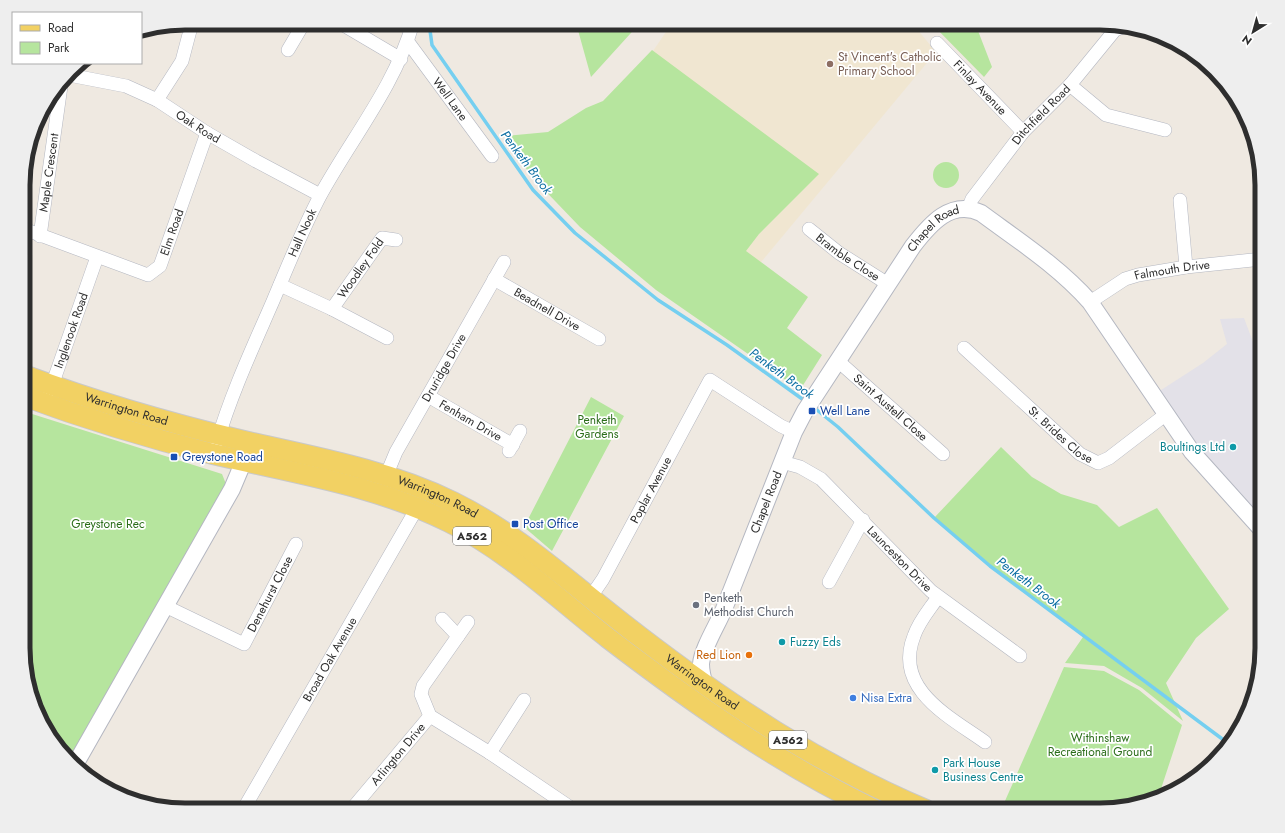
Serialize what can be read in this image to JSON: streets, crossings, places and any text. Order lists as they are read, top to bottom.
{
  "streets": {
    "main road": ["Warrington Road", "A562"],
    "street": [
      "Finlay Avenue",
      "Well Lane",
      "Ditchfield Road",
      "Oak Road",
      "Maple Crescent",
      "Elm Road",
      "Chapel Road",
      "Hall Nook",
      "Bramble Close",
      "Woodley Fold",
      "Falmouth Drive",
      "Beadnell Drive",
      "Inglenook Road",
      "Druridge Drive",
      "Saint Austell Close",
      "Fenham Drive",
      "St. Brides Close",
      "Poplar Avenue",
      "Launceston Drive",
      "Denehurst Close",
      "Broad Oak Avenue",
      "Arlington Drive"
    ]
  },
  "crossings": [
    ["Finlay Avenue", "Ditchfield Road"],
    ["Well Lane", "Hall Nook"],
    ["Ditchfield Road", "Chapel Road"],
    ["Oak Road", "Elm Road"],
    ["Oak Road", "Hall Nook"],
    ["Elm Road", "Inglenook Road"],
    ["Chapel Road", "Bramble Close"],
    ["Chapel Road", "Falmouth Drive"],
    ["Chapel Road", "Saint Austell Close"],
    ["Chapel Road", "Warrington Road"],
    ["Chapel Road", "St. Brides Close"],
    ["Chapel Road", "Poplar Avenue"],
    ["Chapel Road", "Launceston Drive"],
    ["Hall Nook", "Woodley Fold"],
    ["Hall Nook", "Warrington Road"],
    ["Beadnell Drive", "Druridge Drive"],
    ["Inglenook Road", "Warrington Road"],
    ["Druridge Drive", "Warrington Road"],
    ["Druridge Drive", "Fenham Drive"],
    ["Warrington Road", "Poplar Avenue"],
    ["Warrington Road", "Broad Oak Avenue"]
  ],
  "water": ["Penketh Brook"],
  "parks": ["Penketh Gardens", "Greystone Rec", "Withinshaw Recreational Ground"],
  "places": {
    "other": [
      "St Vincent's Catholic Primary School",
      "Boultings Ltd",
      "Penketh Methodist Church",
      "Fuzzy Eds",
      "Red Lion",
      "Nisa Extra",
      "Park House Business Centre"
    ],
    "transit": ["Well Lane", "Greystone Road", "Post Office"]
  },
  "legend": ["Road", "Park"],
  "north": "bottom left"
}
